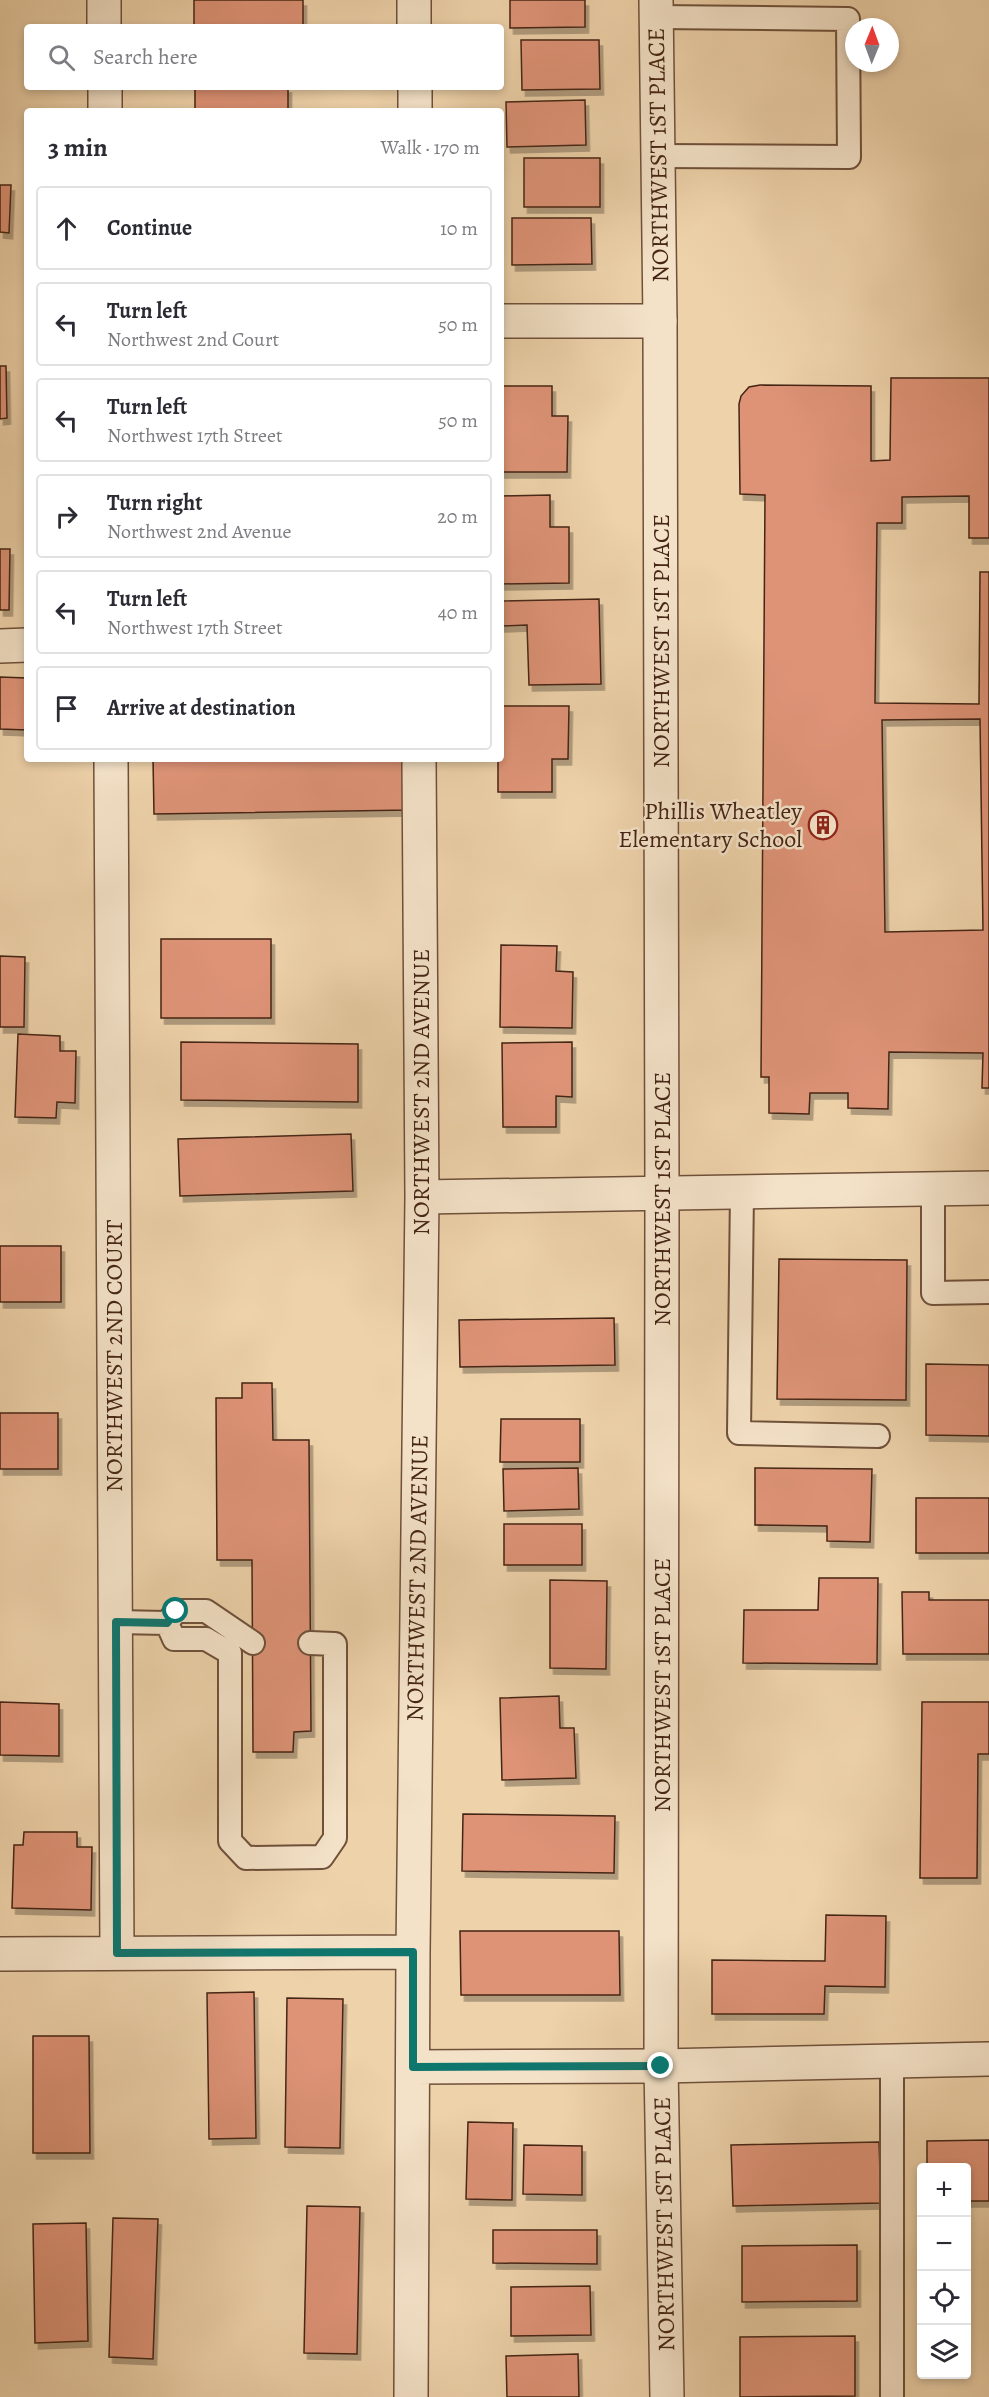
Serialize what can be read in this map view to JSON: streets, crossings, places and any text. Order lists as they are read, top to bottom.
{
  "streets": {
    "street": ["NORTHWEST 1ST PLACE", "NORTHWEST 2ND AVENUE", "NORTHWEST 2ND COURT"]
  },
  "places": {
    "building": ["Phillis Wheatley Elementary School"]
  },
  "north": "top",
  "page": {
    "search": "Search here",
    "heading": ["3 min", "Walk · 170 m"],
    "list": [
      ["Continue", "10 m"],
      ["Turn left", "Northwest 2nd Court", "50 m"],
      ["Turn left", "Northwest 17th Street", "50 m"],
      ["Turn right", "Northwest 2nd Avenue", "20 m"],
      ["Turn left", "Northwest 17th Street", "40 m"],
      "Arrive at destination"
    ],
    "map_buttons": ["+", "−"]
  }
}
